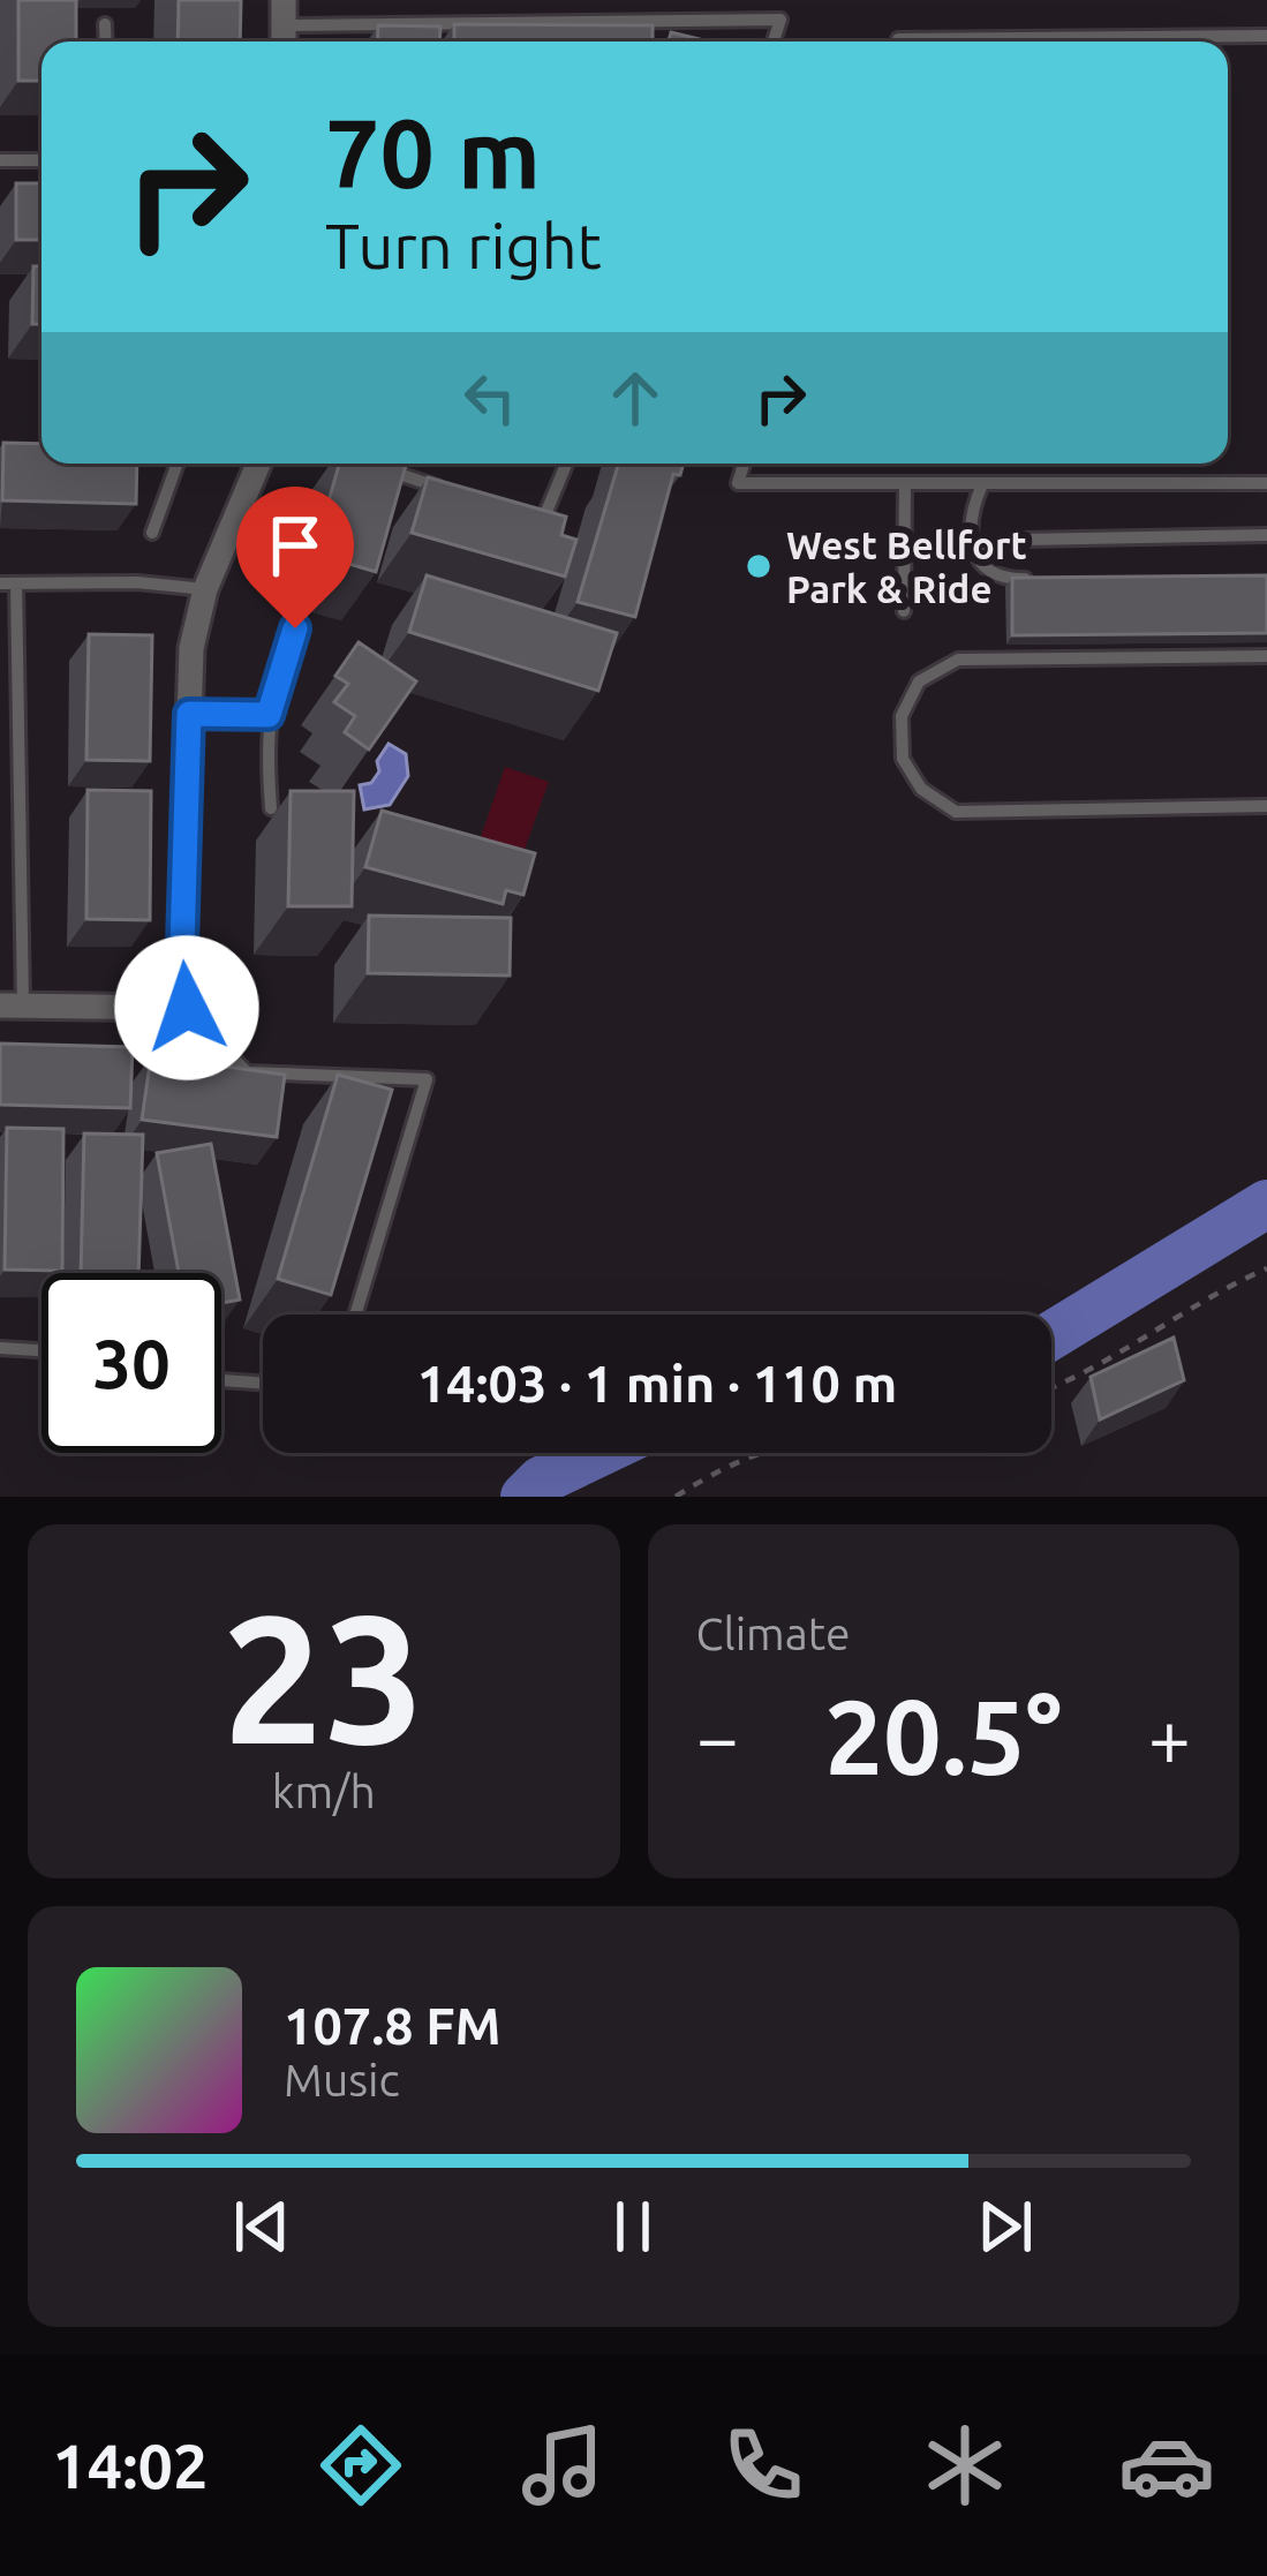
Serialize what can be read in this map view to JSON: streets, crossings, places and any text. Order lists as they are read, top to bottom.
{
  "places": ["West Bellfort Park & Ride"],
  "page": {
    "turn": ["70 m", "Turn right"],
    "limit": "30",
    "trip": "14:03 · 1 min · 110 m",
    "tile": [
      ["23", "km/h"],
      "Climate"
    ],
    "heat": ["−", "20.5°", "+"],
    "song": ["107.8 FM", "Music"],
    "tabs": "14:02"
  }
}
